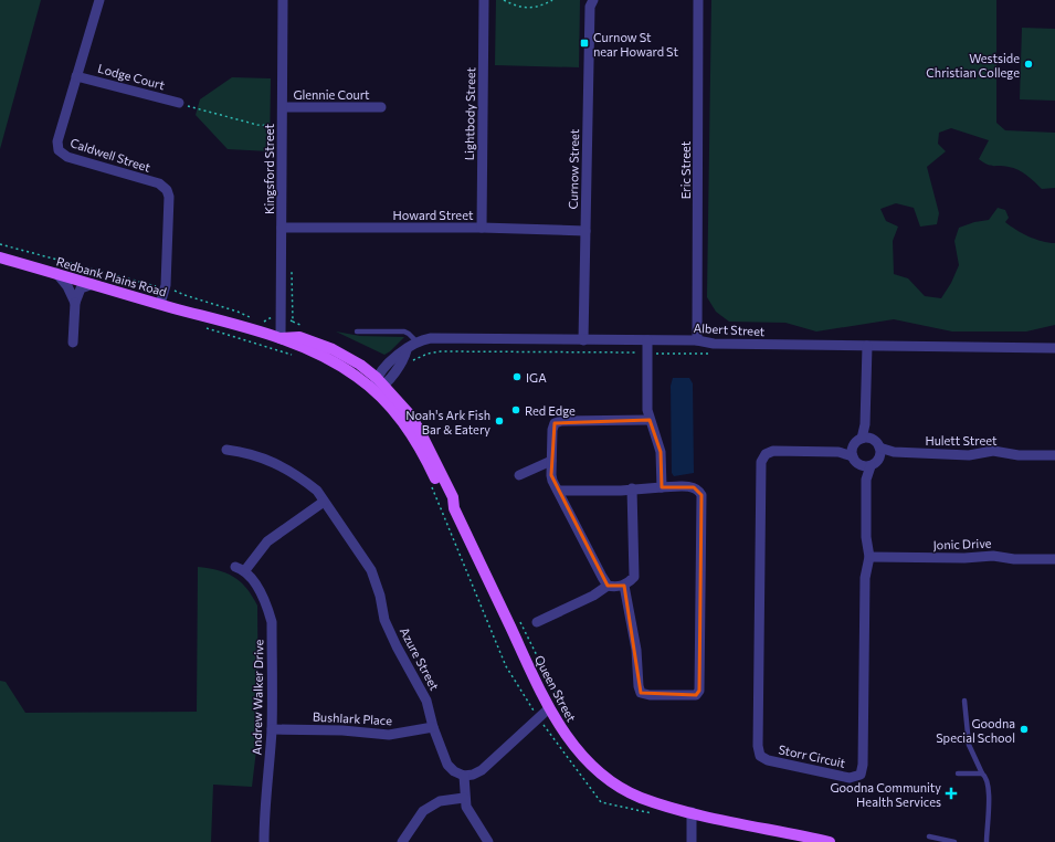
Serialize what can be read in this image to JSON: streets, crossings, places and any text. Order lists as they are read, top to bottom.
{
  "streets": {
    "main road": ["Redbank Plains Road", "Queen Street"],
    "street": [
      "Lodge Court",
      "Glennie Court",
      "Lightbody Street",
      "Caldwell Street",
      "Kingsford Street",
      "Curnow Street",
      "Eric Street",
      "Howard Street",
      "Albert Street",
      "Hulett Street",
      "Jonic Drive",
      "Azure Street",
      "Andrew Walker Drive",
      "Bushlark Place",
      "Storr Circuit"
    ]
  },
  "crossings": [
    ["Lodge Court", "Caldwell Street"],
    ["Glennie Court", "Kingsford Street"],
    ["Lightbody Street", "Howard Street"],
    ["Caldwell Street", "Redbank Plains Road"],
    ["Kingsford Street", "Howard Street"],
    ["Kingsford Street", "Queen Street"],
    ["Curnow Street", "Howard Street"],
    ["Curnow Street", "Albert Street"],
    ["Eric Street", "Albert Street"],
    ["Redbank Plains Road", "Queen Street"],
    ["Jonic Drive", "Storr Circuit"],
    ["Azure Street", "Andrew Walker Drive"],
    ["Azure Street", "Bushlark Place"],
    ["Andrew Walker Drive", "Bushlark Place"]
  ],
  "places": {
    "transit": ["Curnow St near Howard St"],
    "other": [
      "Westside Christian College",
      "IGA",
      "Red Edge",
      "Noah's Ark Fish Bar & Eatery",
      "Goodna Special School"
    ],
    "health": ["Goodna Community Health Services"]
  }
}
